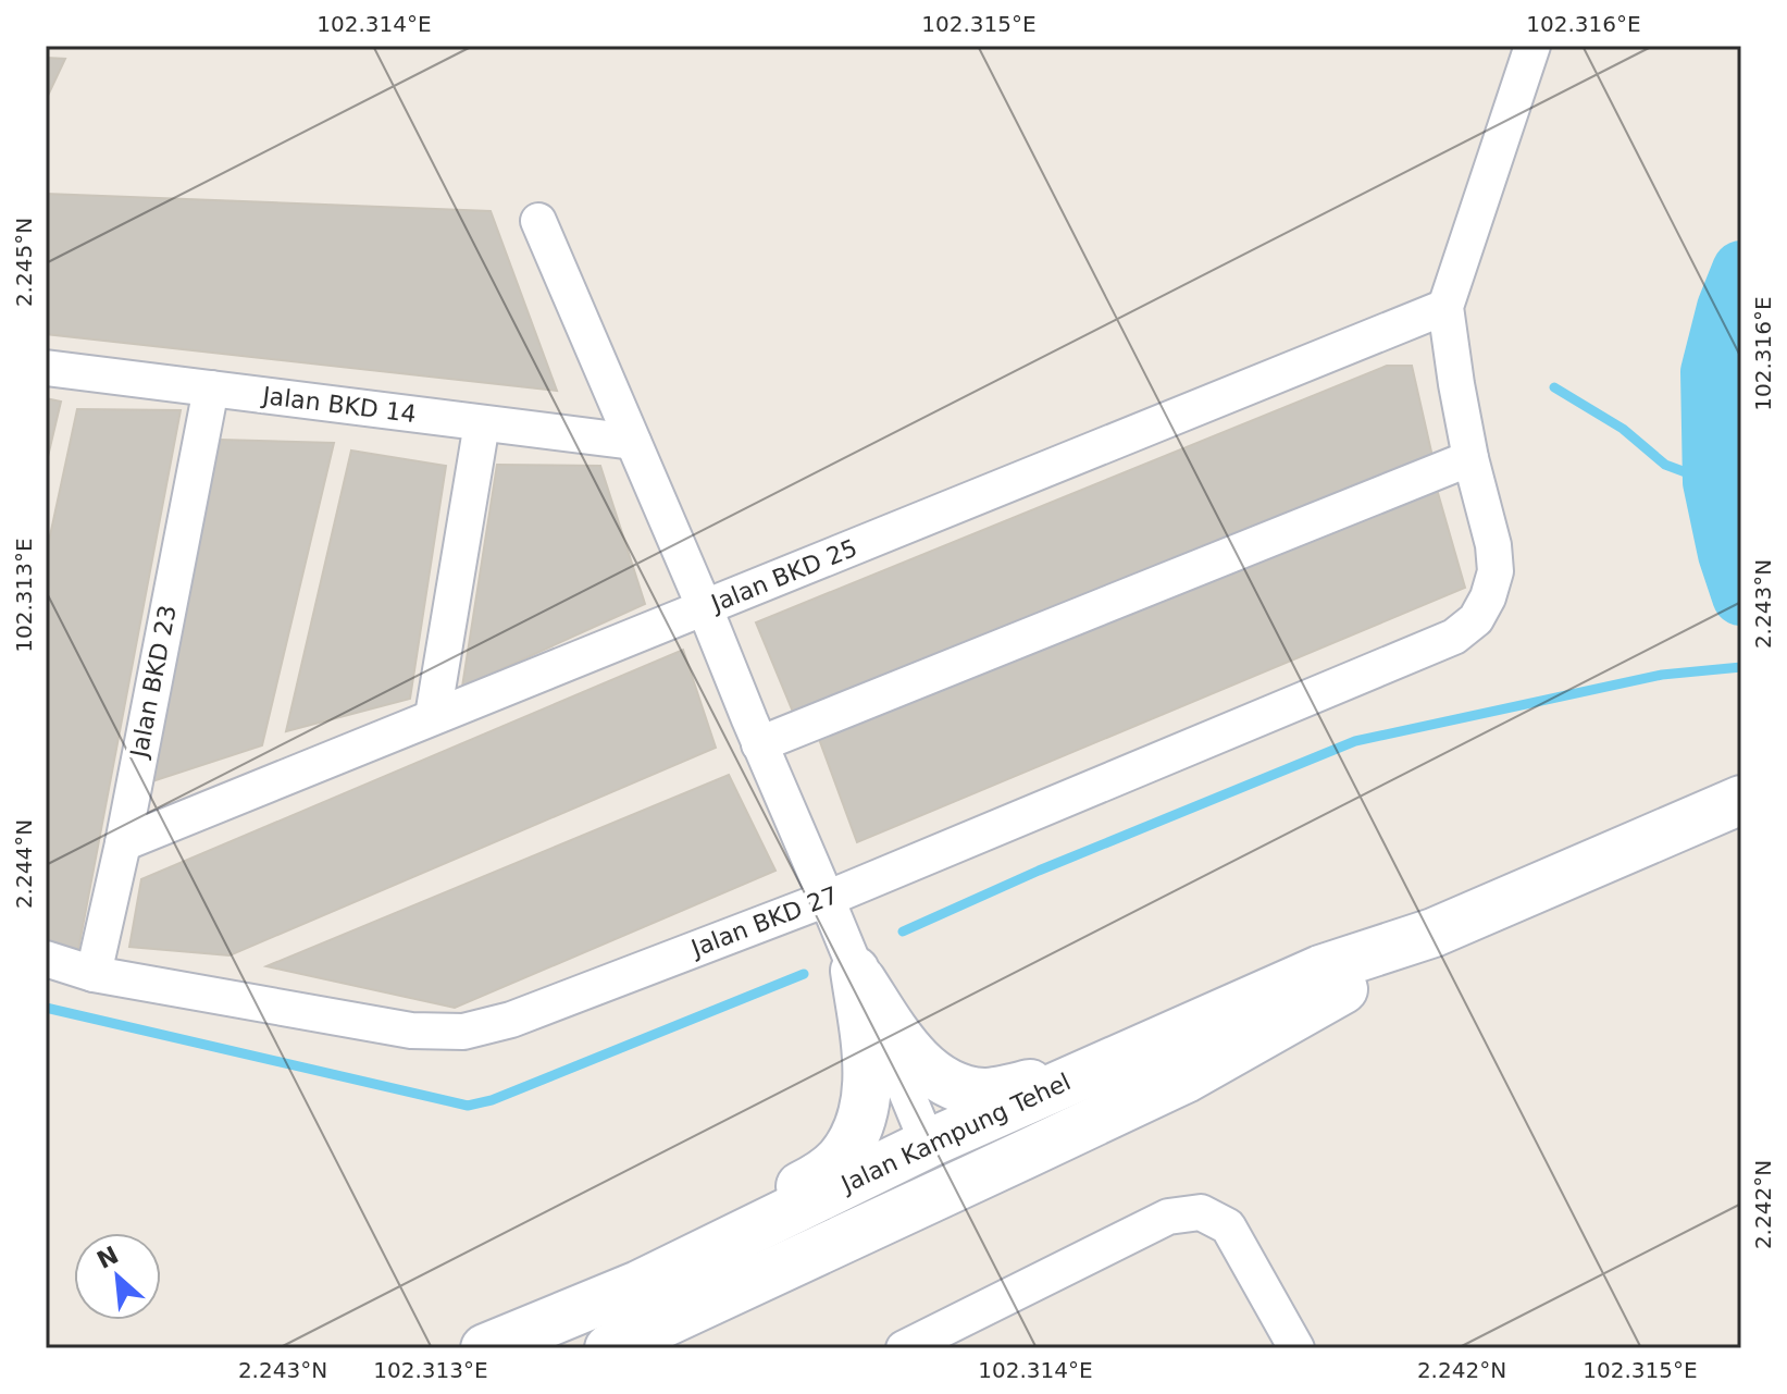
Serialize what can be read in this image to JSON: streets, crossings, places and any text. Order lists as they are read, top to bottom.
{
  "streets": {
    "main road": ["Jalan Kampung Tehel"],
    "street": [
      "Jalan BKD 14",
      "Jalan BKD 25",
      "Jalan BKD 23",
      "Jalan BKD 27"
    ]
  },
  "crossings": [
    ["Jalan BKD 14", "Jalan BKD 23"],
    ["Jalan BKD 25", "Jalan BKD 23"],
    ["Jalan BKD 23", "Jalan BKD 27"]
  ],
  "north": "top left",
  "coordinates": [
    "102.314°E",
    "102.315°E",
    "102.316°E",
    "2.245°N",
    "102.313°E",
    "2.243°N",
    "2.244°N",
    "2.242°N"
  ]
}
